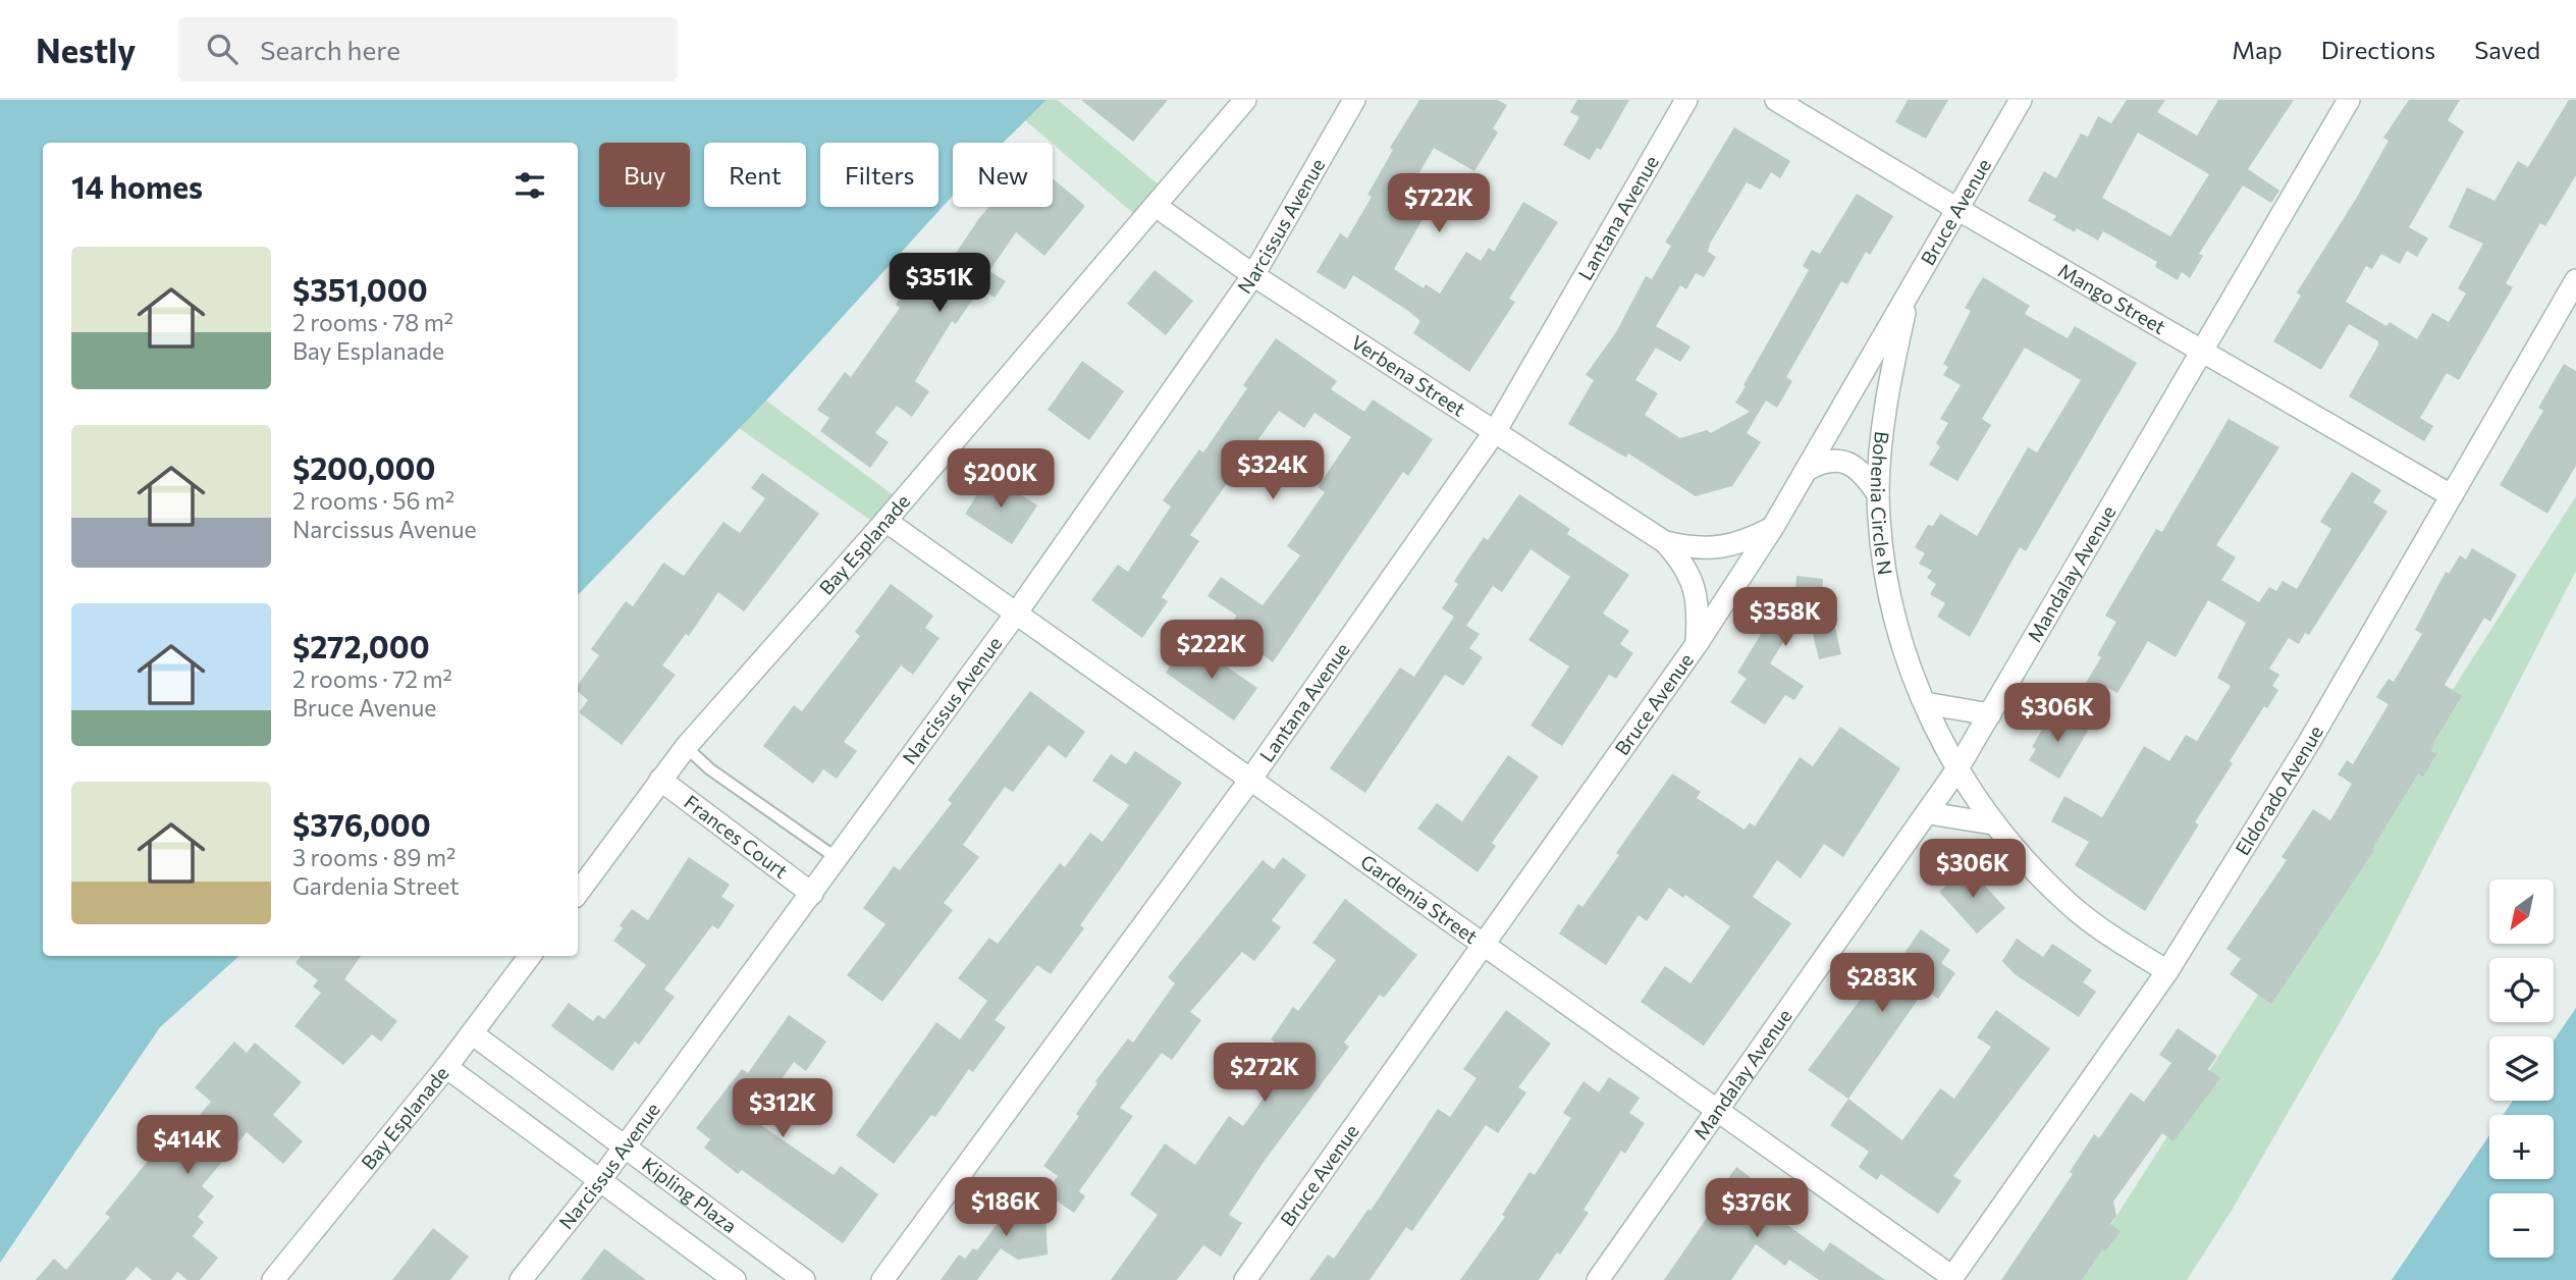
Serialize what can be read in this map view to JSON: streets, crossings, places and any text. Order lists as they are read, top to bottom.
{
  "streets": {
    "street": [
      "Bruce Avenue",
      "Lantana Avenue",
      "Narcissus Avenue",
      "Mango Street",
      "Verbena Street",
      "Bohenia Circle N",
      "Bay Esplanade",
      "Mandalay Avenue",
      "Eldorado Avenue",
      "Frances Court",
      "Gardenia Street",
      "Kipling Plaza"
    ]
  },
  "crossings": [
    ["Bruce Avenue", "Mango Street"],
    ["Bruce Avenue", "Verbena Street"],
    ["Bruce Avenue", "Bohenia Circle N"],
    ["Bruce Avenue", "Gardenia Street"],
    ["Lantana Avenue", "Verbena Street"],
    ["Lantana Avenue", "Gardenia Street"],
    ["Narcissus Avenue", "Verbena Street"],
    ["Narcissus Avenue", "Frances Court"],
    ["Narcissus Avenue", "Gardenia Street"],
    ["Narcissus Avenue", "Kipling Plaza"],
    ["Mango Street", "Mandalay Avenue"],
    ["Mango Street", "Eldorado Avenue"],
    ["Verbena Street", "Bay Esplanade"],
    ["Bohenia Circle N", "Mandalay Avenue"],
    ["Bay Esplanade", "Frances Court"],
    ["Bay Esplanade", "Gardenia Street"],
    ["Bay Esplanade", "Kipling Plaza"],
    ["Mandalay Avenue", "Gardenia Street"],
    ["Eldorado Avenue", "Gardenia Street"]
  ],
  "north": "bottom left",
  "page": {
    "header": "Nestly",
    "search": "Search here",
    "nav": ["Map", "Directions", "Saved"],
    "chip": [
      "Buy",
      "Rent",
      "Filters",
      "New"
    ],
    "heading": "14 homes",
    "price": [
      "$722K",
      "$351K",
      "$324K",
      "$200K",
      "$358K",
      "$222K",
      "$306K",
      "$306K",
      "$283K",
      "$272K",
      "$312K",
      "$414K",
      "$186K",
      "$376K"
    ],
    "list": [
      {
        "name": "$351,000",
        "note": "2 rooms · 78 m² · Bay Esplanade"
      },
      {
        "name": "$200,000",
        "note": "2 rooms · 56 m² · Narcissus Avenue"
      },
      {
        "name": "$272,000",
        "note": "2 rooms · 72 m² · Bruce Avenue"
      },
      {
        "name": "$376,000",
        "note": "3 rooms · 89 m² · Gardenia Street"
      }
    ],
    "map_buttons": ["+", "−"]
  }
}
